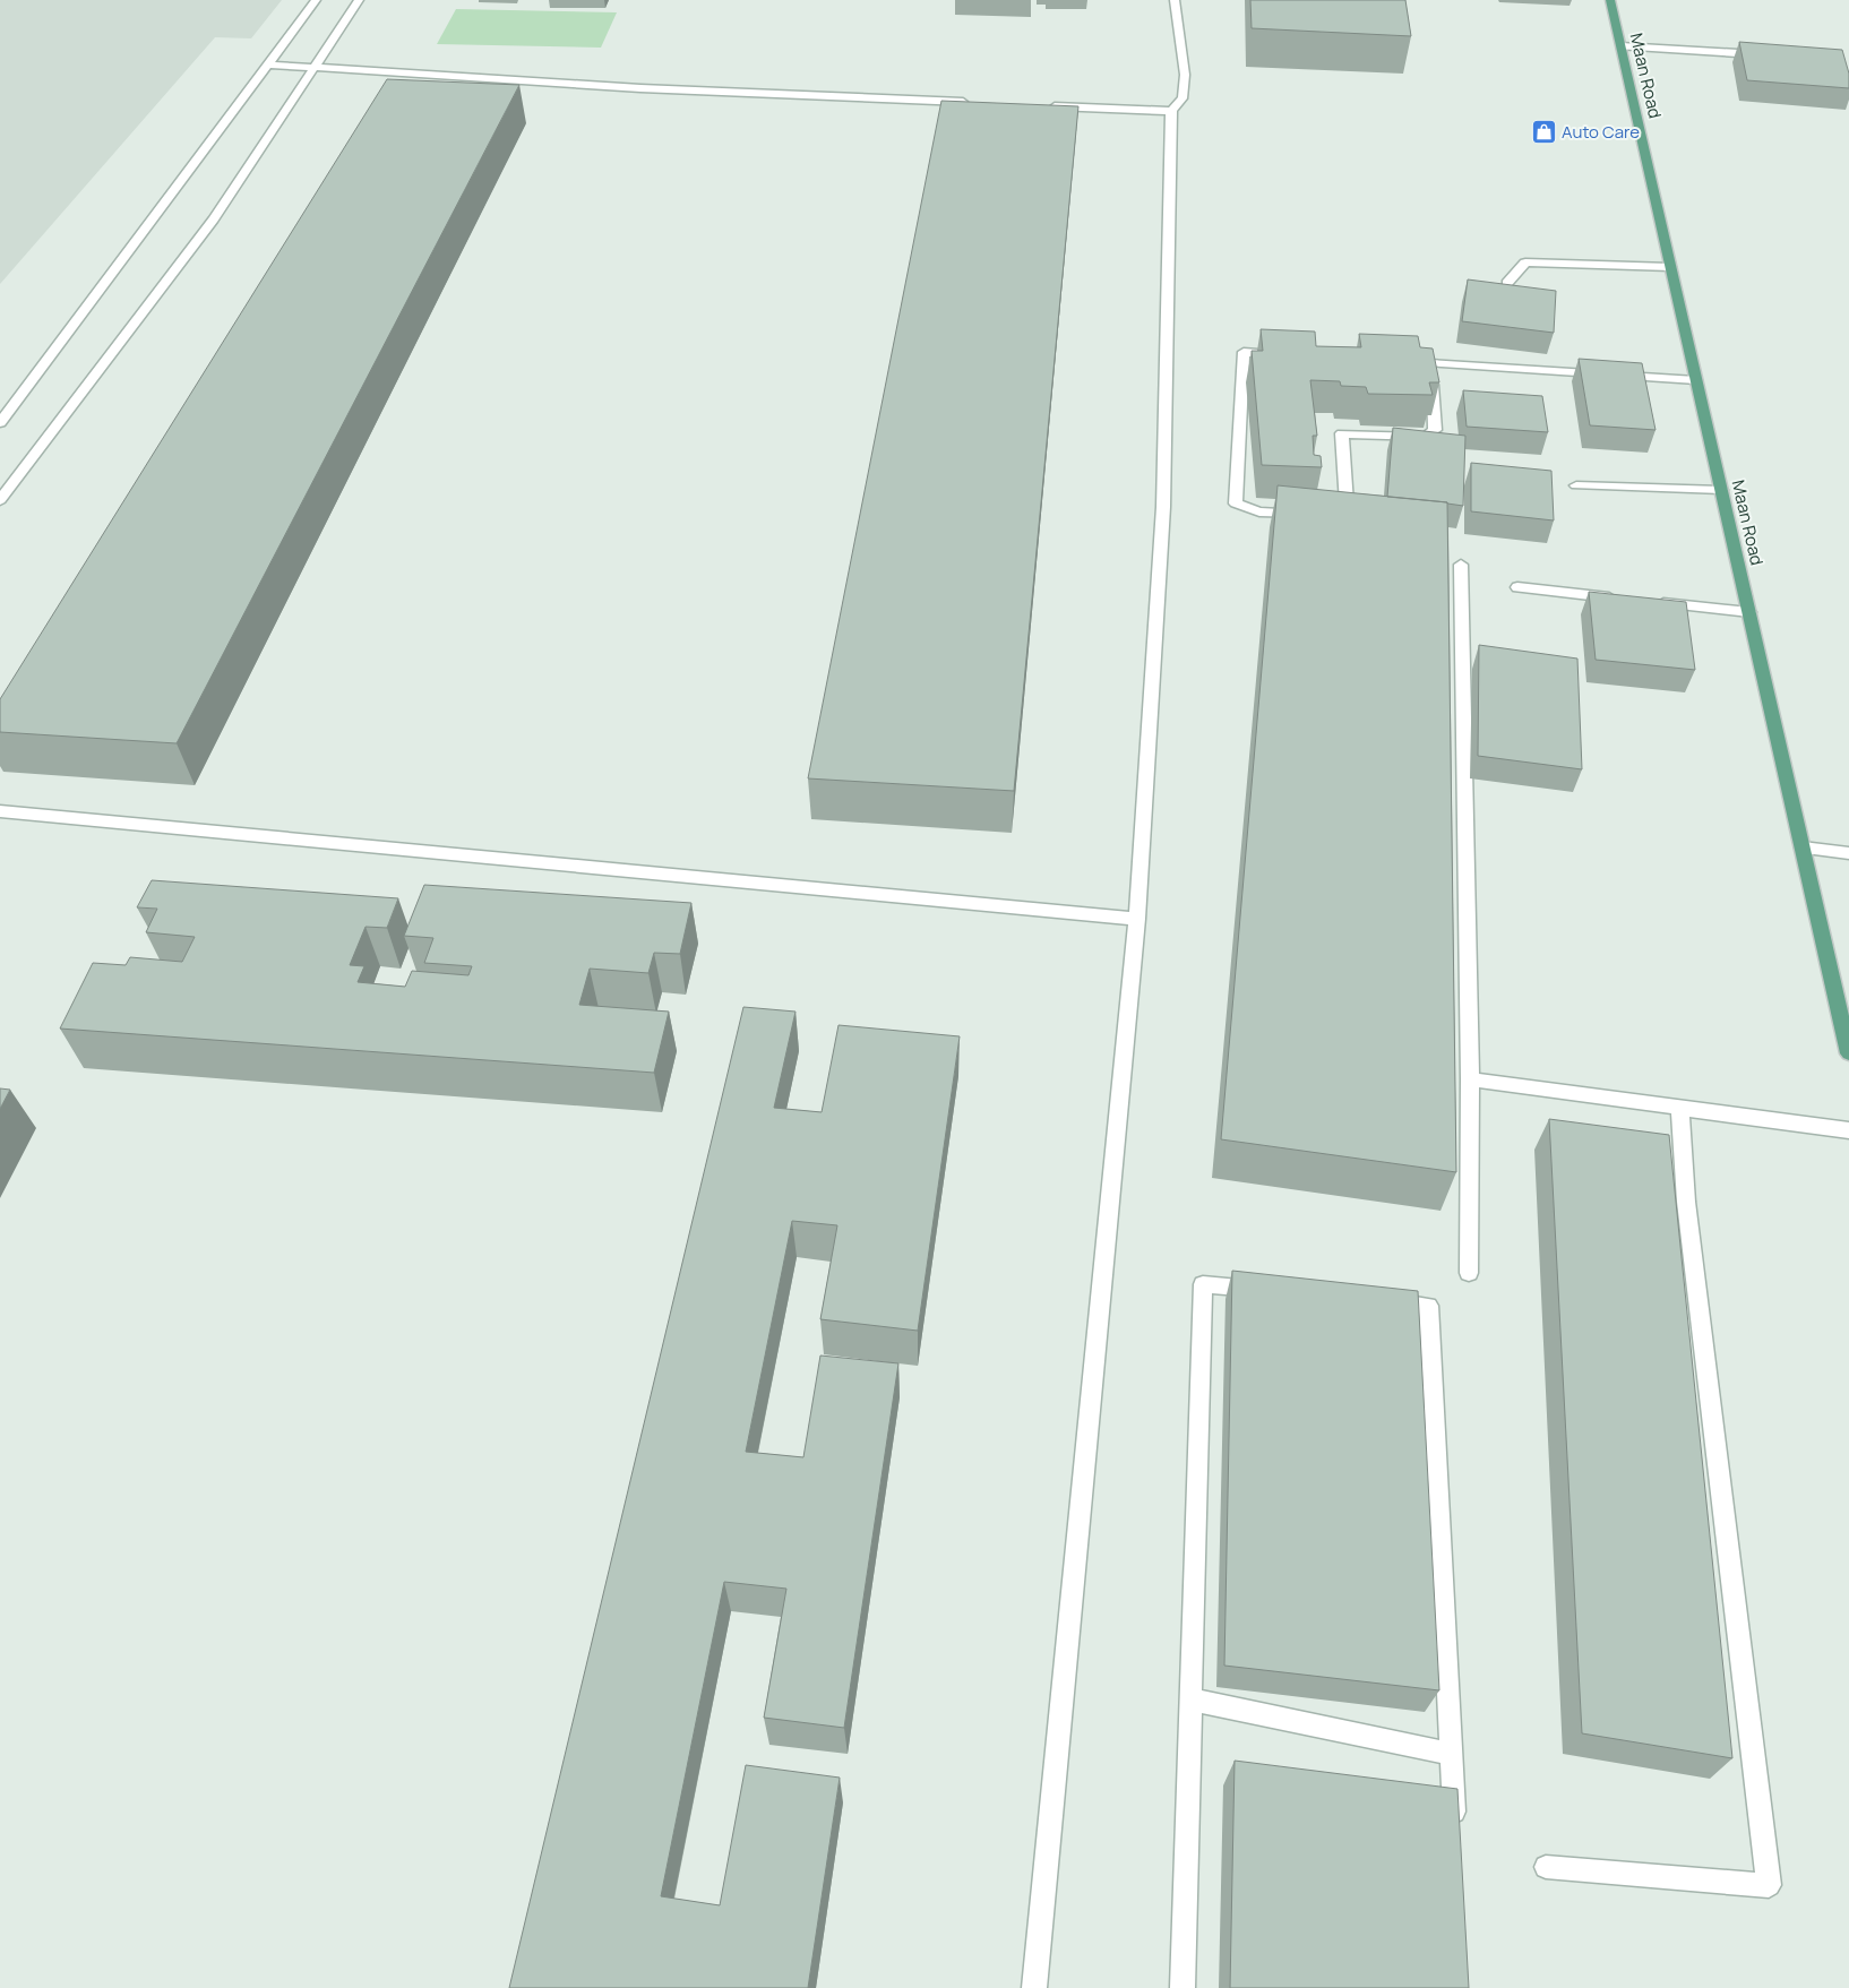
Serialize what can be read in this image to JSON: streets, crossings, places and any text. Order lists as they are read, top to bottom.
{
  "streets": {
    "main road": ["Maan Road"]
  },
  "places": {
    "shop": ["Auto Care"]
  }
}
